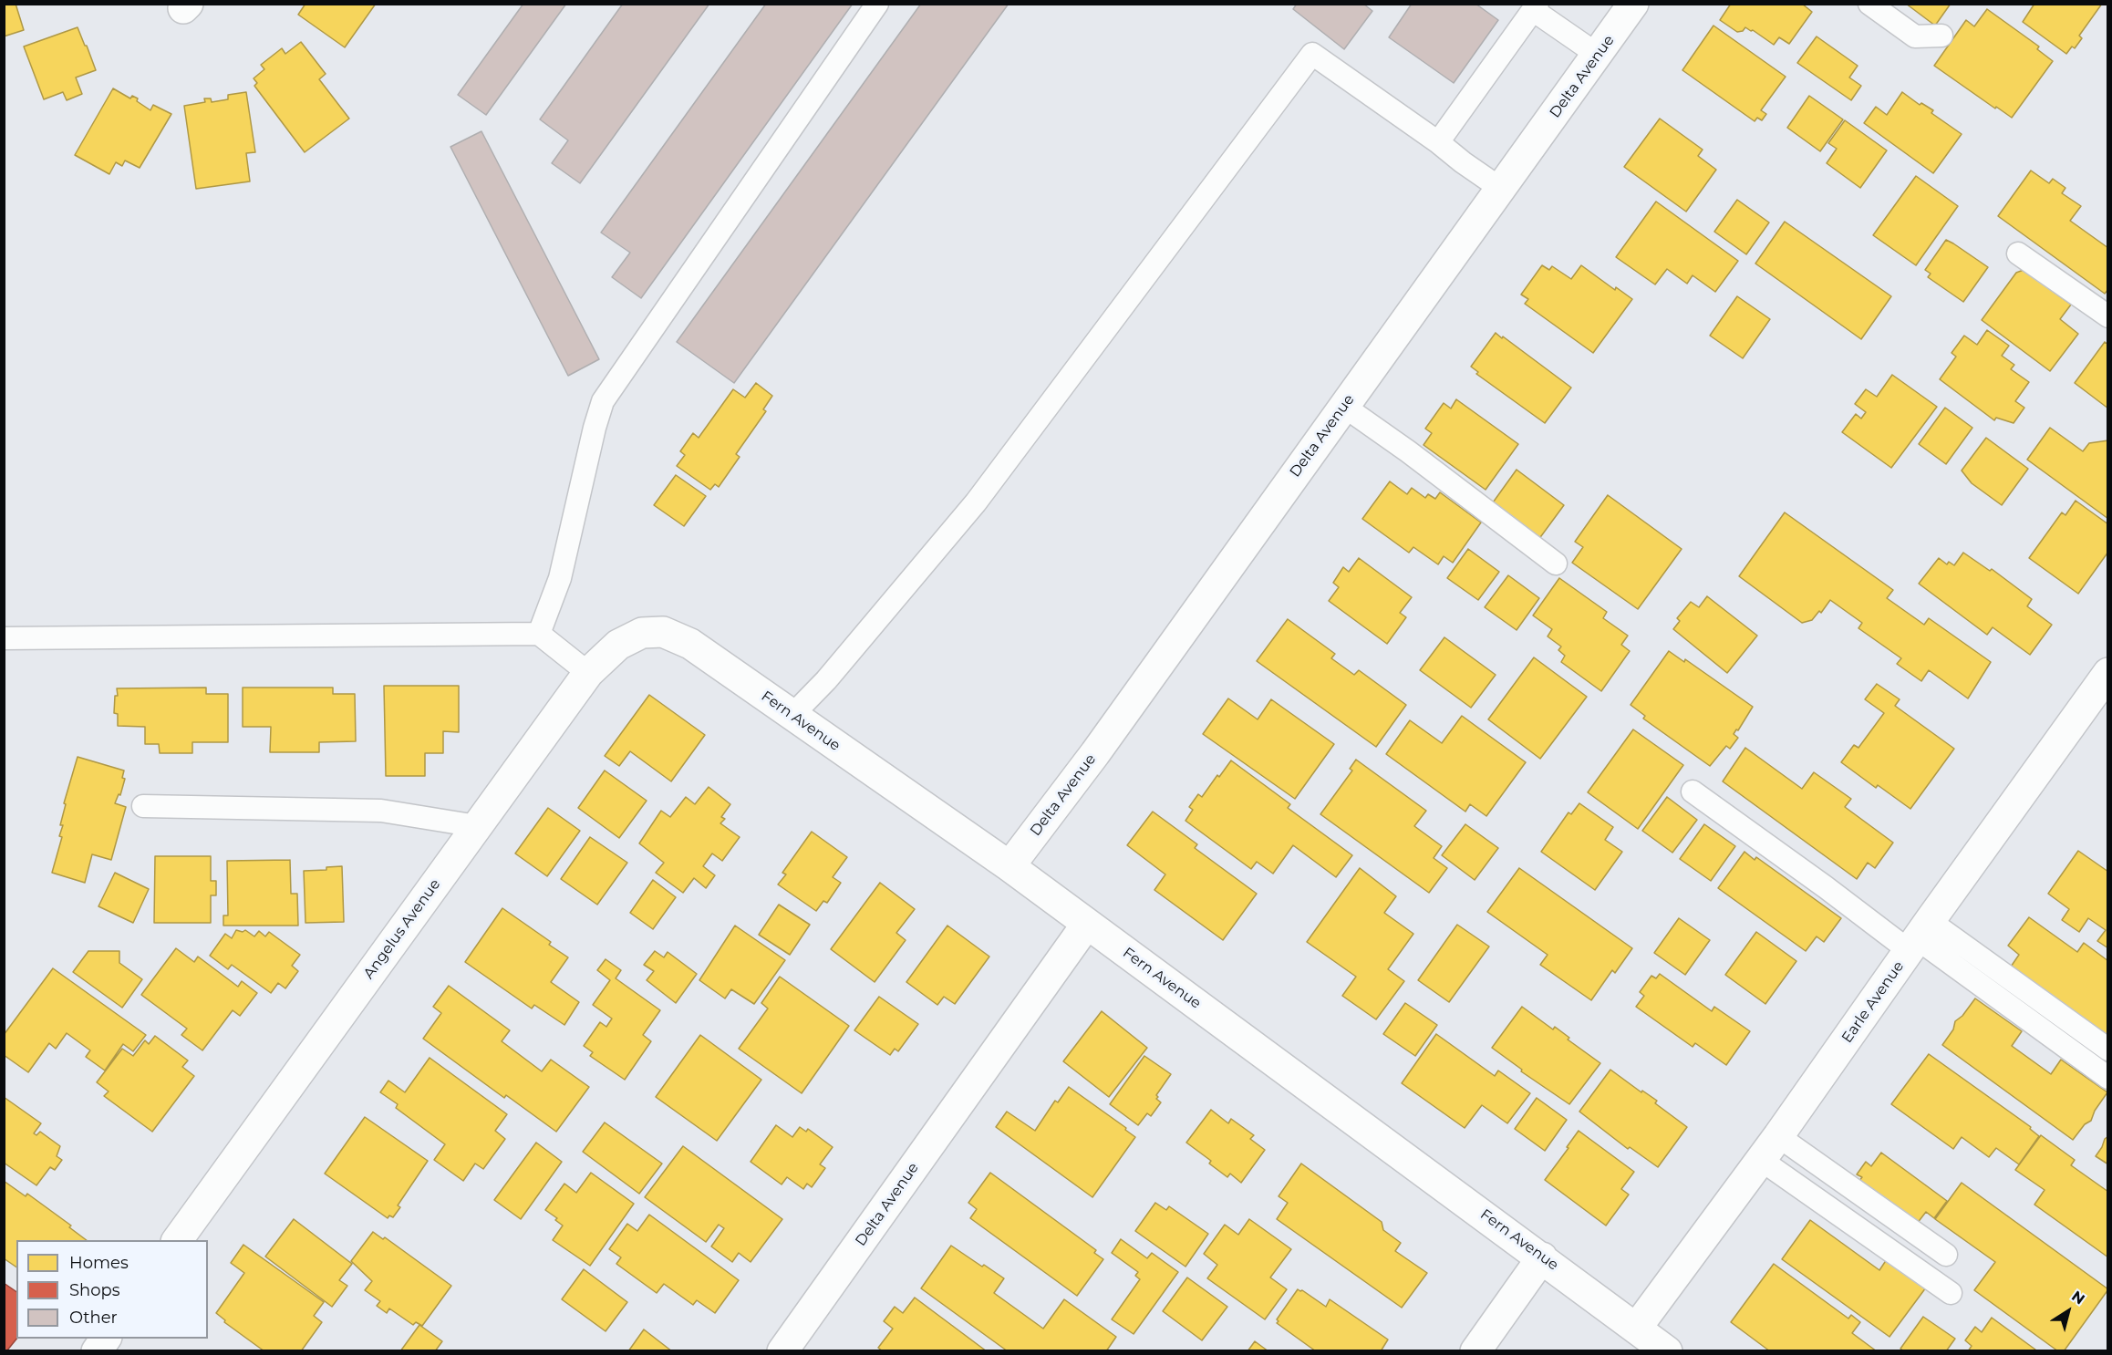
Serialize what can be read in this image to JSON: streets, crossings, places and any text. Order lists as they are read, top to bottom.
{
  "streets": {
    "street": [
      "Delta Avenue",
      "Fern Avenue",
      "Angelus Avenue",
      "Earle Avenue"
    ]
  },
  "crossings": [
    ["Delta Avenue", "Fern Avenue"],
    ["Fern Avenue", "Angelus Avenue"],
    ["Fern Avenue", "Earle Avenue"]
  ],
  "legend": ["Homes", "Shops", "Other"],
  "north": "top right"
}
